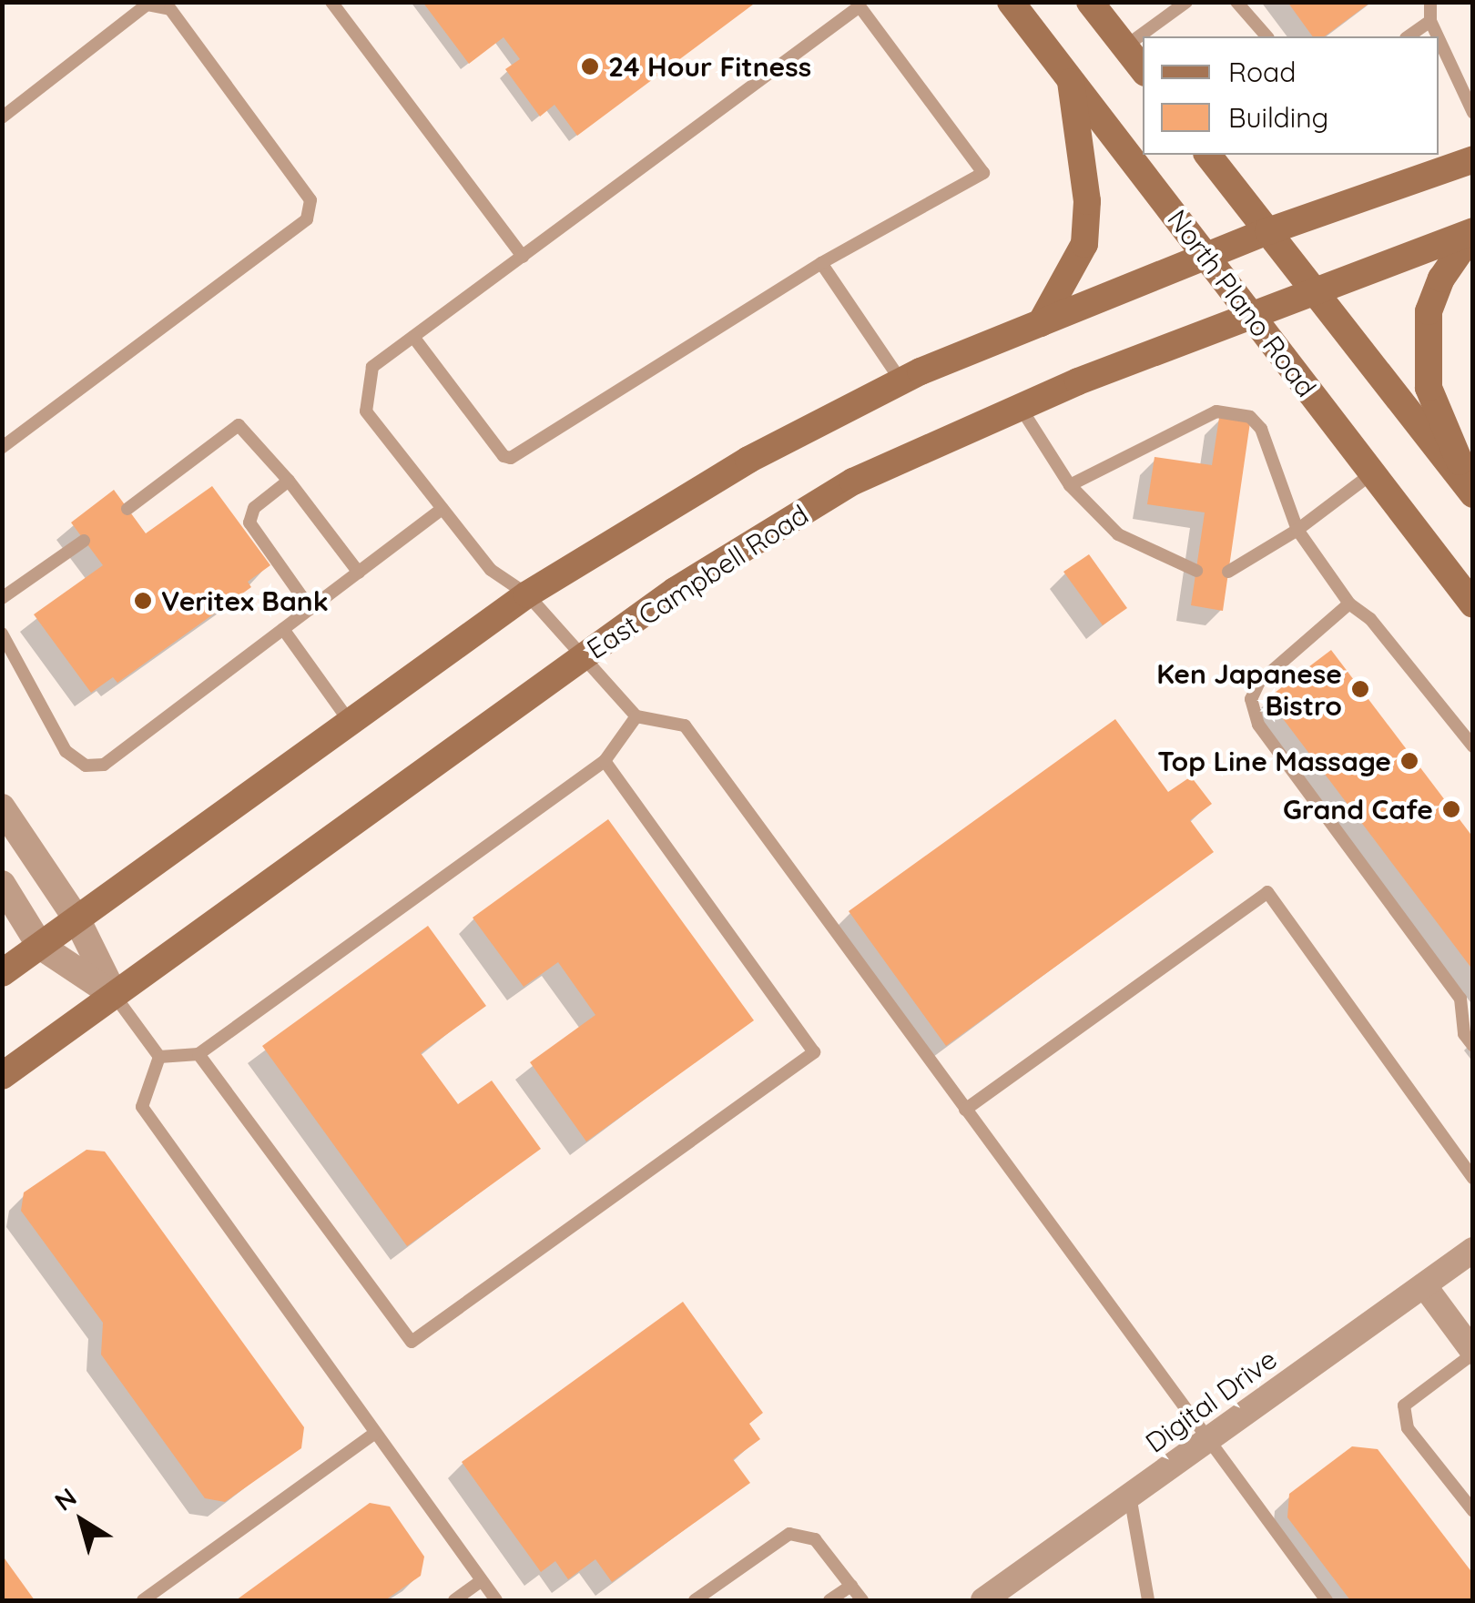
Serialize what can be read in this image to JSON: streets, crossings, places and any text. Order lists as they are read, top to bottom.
{
  "streets": {
    "main road": ["North Plano Road", "East Campbell Road"],
    "street": ["Digital Drive"]
  },
  "crossings": [
    ["North Plano Road", "East Campbell Road"]
  ],
  "places": [
    "24 Hour Fitness",
    "Veritex Bank",
    "Ken Japanese Bistro",
    "Top Line Massage",
    "Grand Cafe"
  ],
  "legend": ["Road", "Building"],
  "north": "top left"
}
